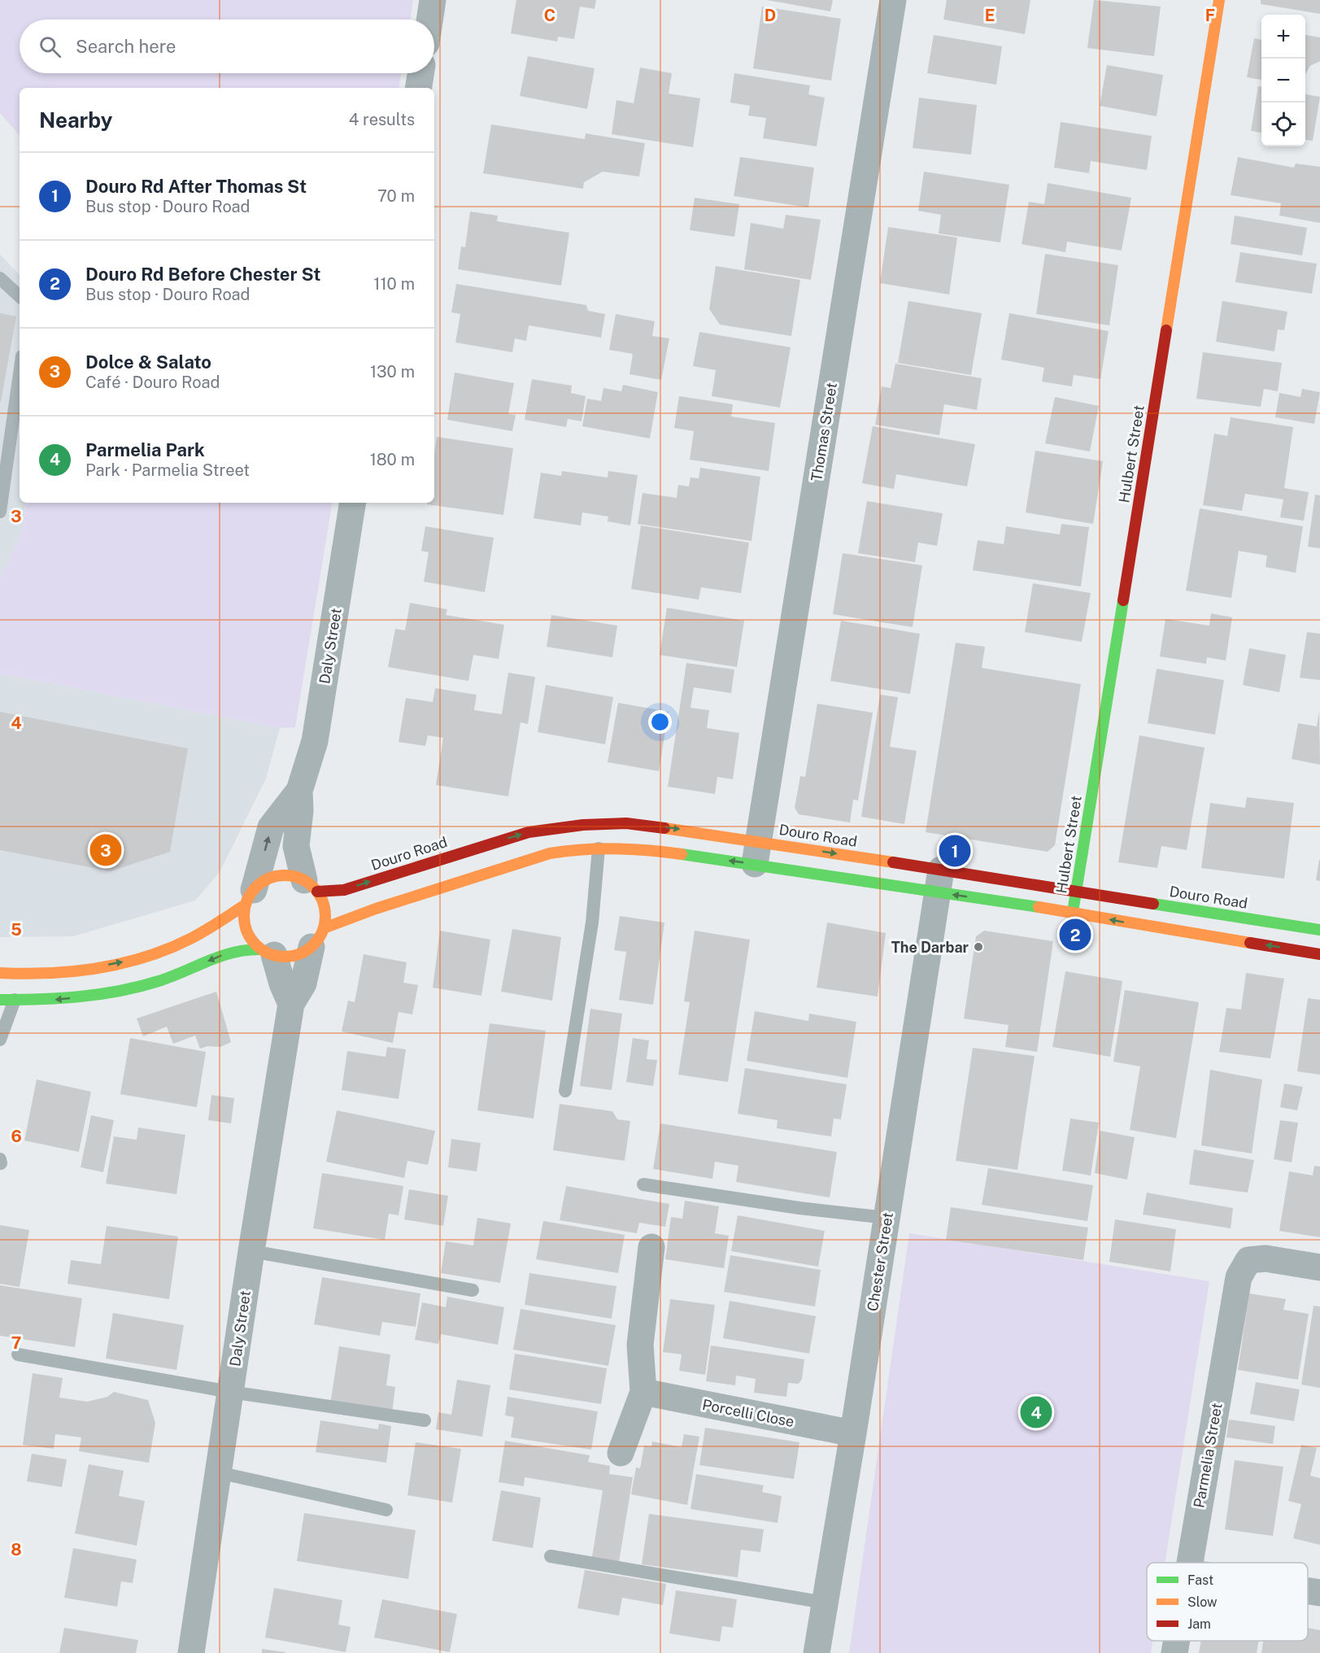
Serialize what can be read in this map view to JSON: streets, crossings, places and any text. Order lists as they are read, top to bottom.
{
  "streets": {
    "street": [
      "Thomas Street",
      "Hulbert Street",
      "Daly Street",
      "Douro Road",
      "Chester Street",
      "Porcelli Close",
      "Parmelia Street"
    ]
  },
  "crossings": [
    ["Thomas Street", "Douro Road"],
    ["Hulbert Street", "Douro Road"],
    ["Daly Street", "Douro Road"],
    ["Douro Road", "Chester Street"],
    ["Chester Street", "Porcelli Close"]
  ],
  "places": ["The Darbar"],
  "legend": ["Fast", "Slow", "Jam"],
  "page": {
    "map_buttons": ["+", "−"],
    "search": "Search here",
    "heading": ["Nearby", "4 results"],
    "list": [
      {
        "mark": "1",
        "name": "Douro Rd After Thomas St",
        "note": "Bus stop · Douro Road",
        "value": "70 m"
      },
      {
        "mark": "2",
        "name": "Douro Rd Before Chester St",
        "note": "Bus stop · Douro Road",
        "value": "110 m"
      },
      {
        "mark": "3",
        "name": "Dolce & Salato",
        "note": "Café · Douro Road",
        "value": "130 m"
      },
      {
        "mark": "4",
        "name": "Parmelia Park",
        "note": "Park · Parmelia Street",
        "value": "180 m"
      }
    ],
    "pins": [
      "3",
      "1",
      "2",
      "4"
    ]
  },
  "grid": {
    "columns": [
      "C",
      "D",
      "E",
      "F"
    ],
    "rows": [
      "3",
      "4",
      "5",
      "6",
      "7",
      "8"
    ]
  }
}
